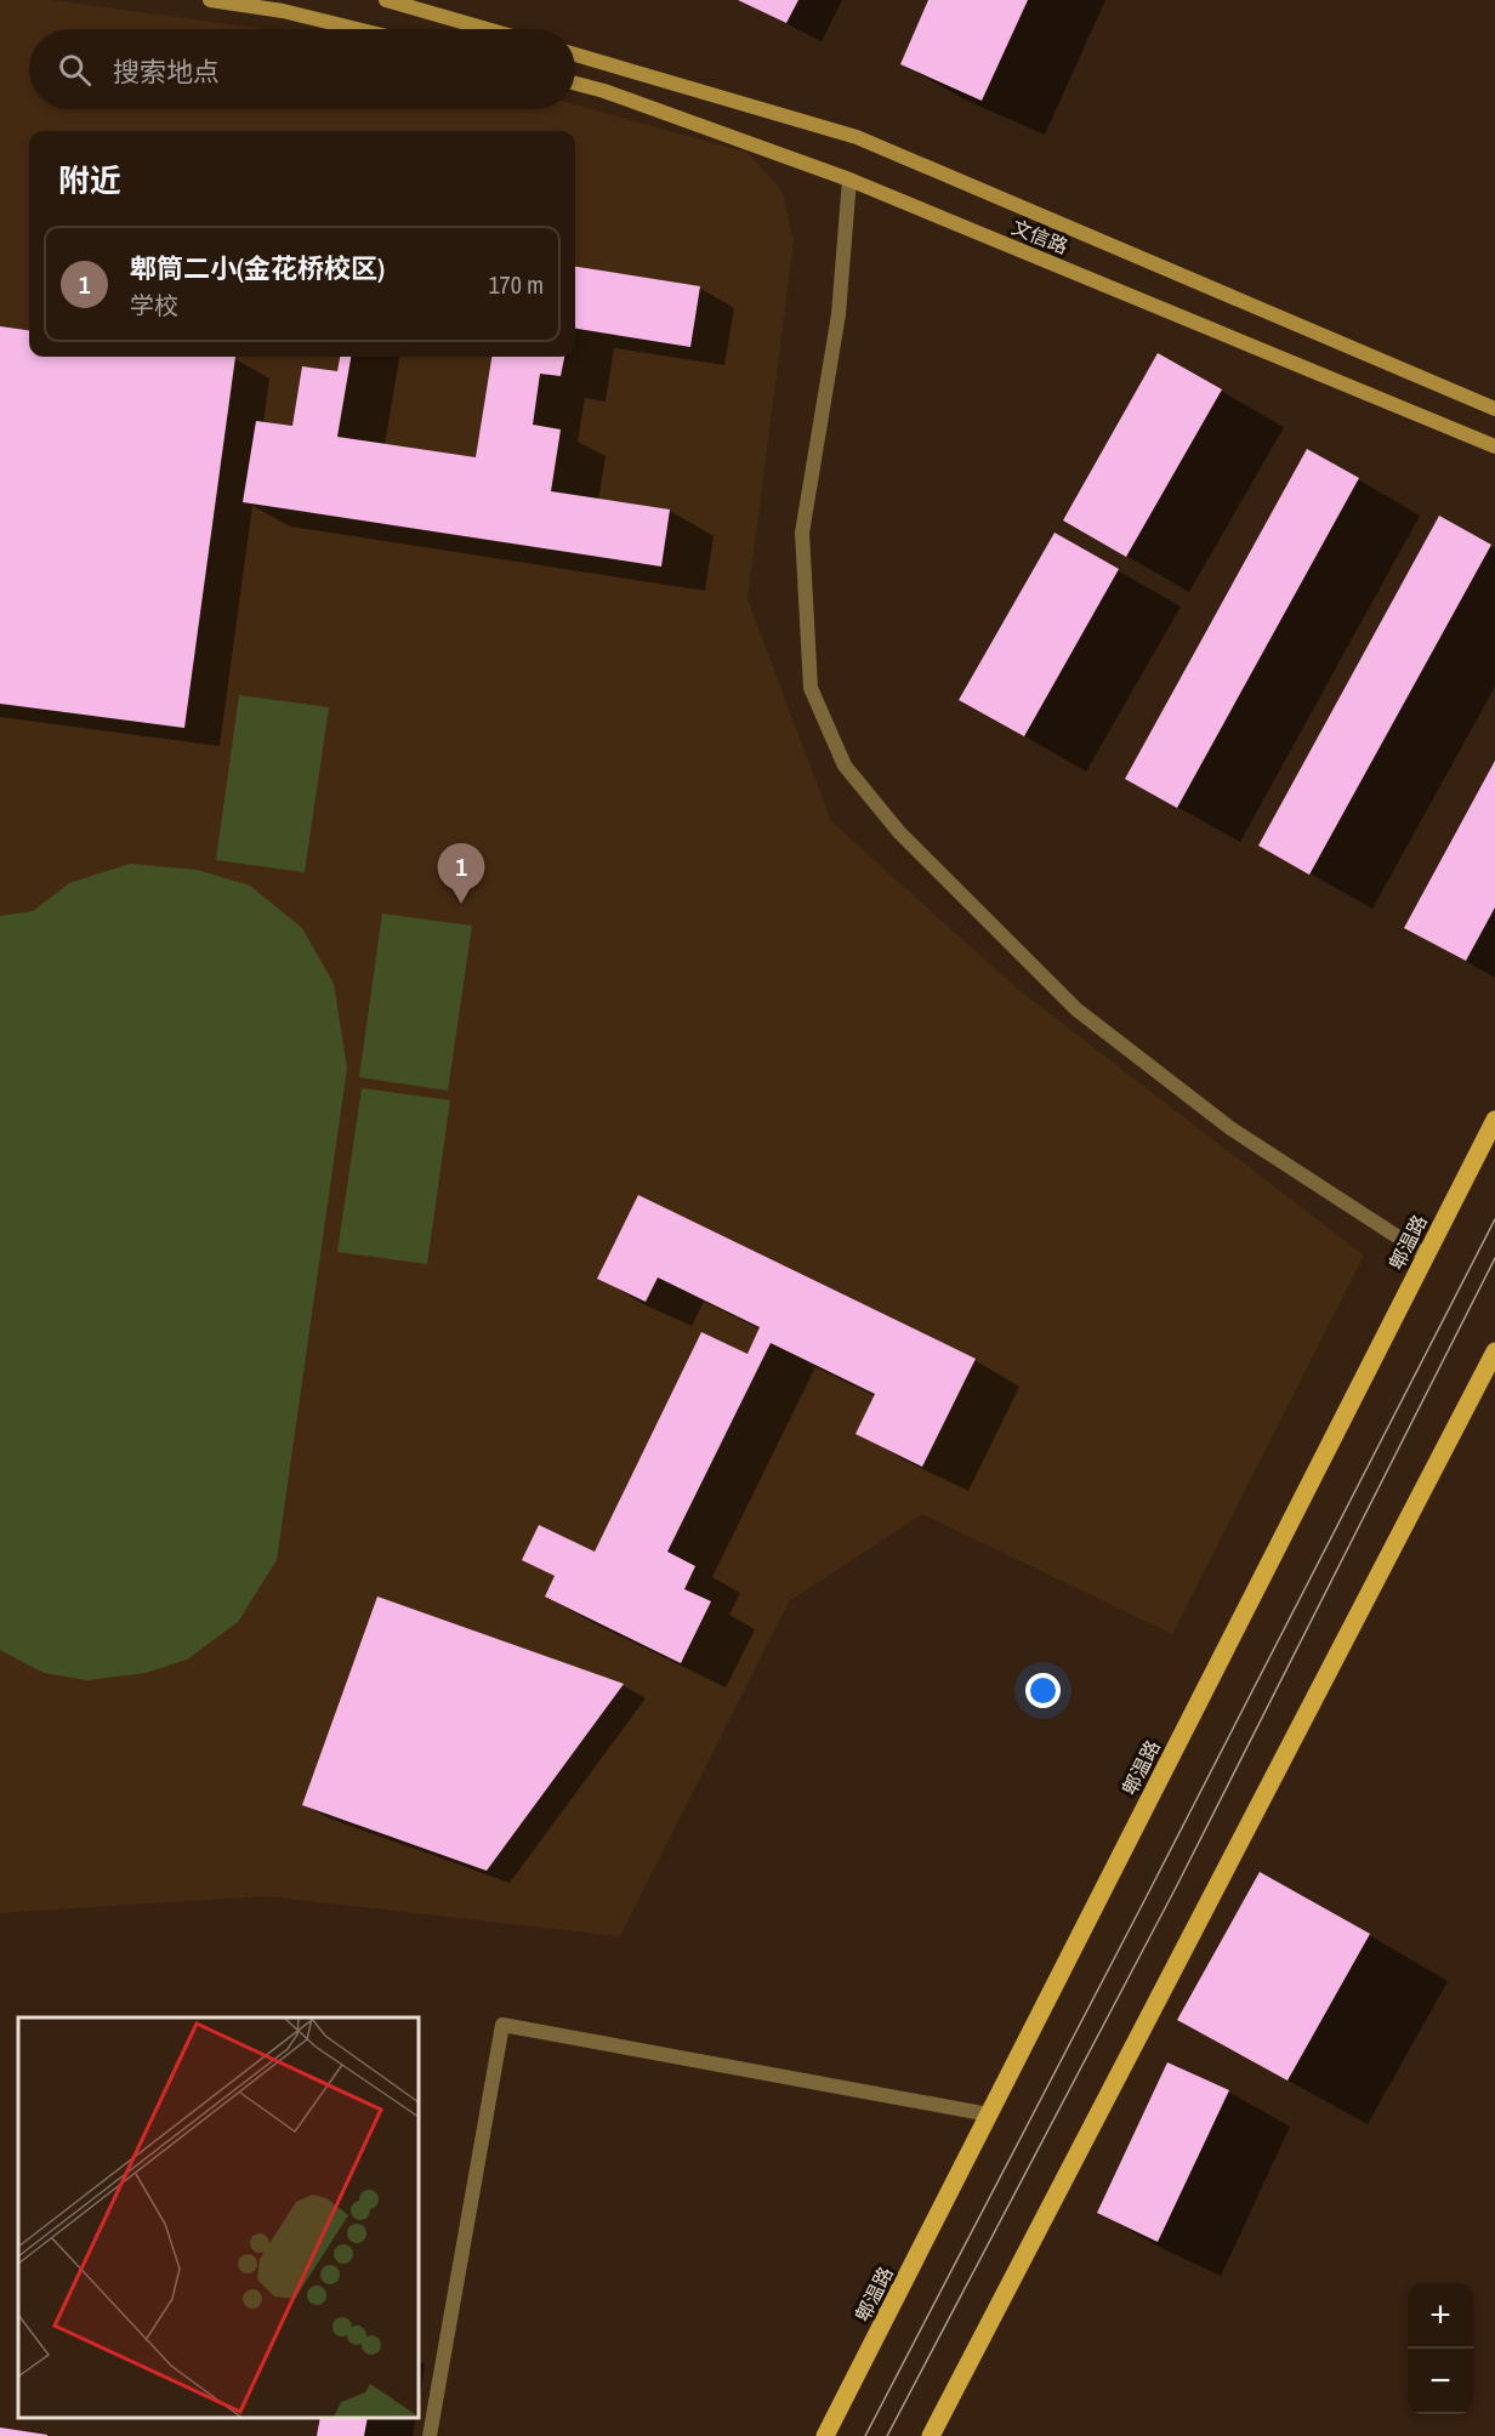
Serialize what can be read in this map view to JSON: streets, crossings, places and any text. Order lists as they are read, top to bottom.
{
  "streets": {
    "main road": ["文信路", "郫温路"]
  },
  "page": {
    "search": "搜索地点",
    "heading": "附近",
    "list": [
      {
        "mark": "1",
        "name": "郫筒二小(金花桥校区)",
        "note": "学校",
        "value": "170 m"
      }
    ],
    "pins": "1",
    "map_buttons": ["+", "−"]
  }
}
